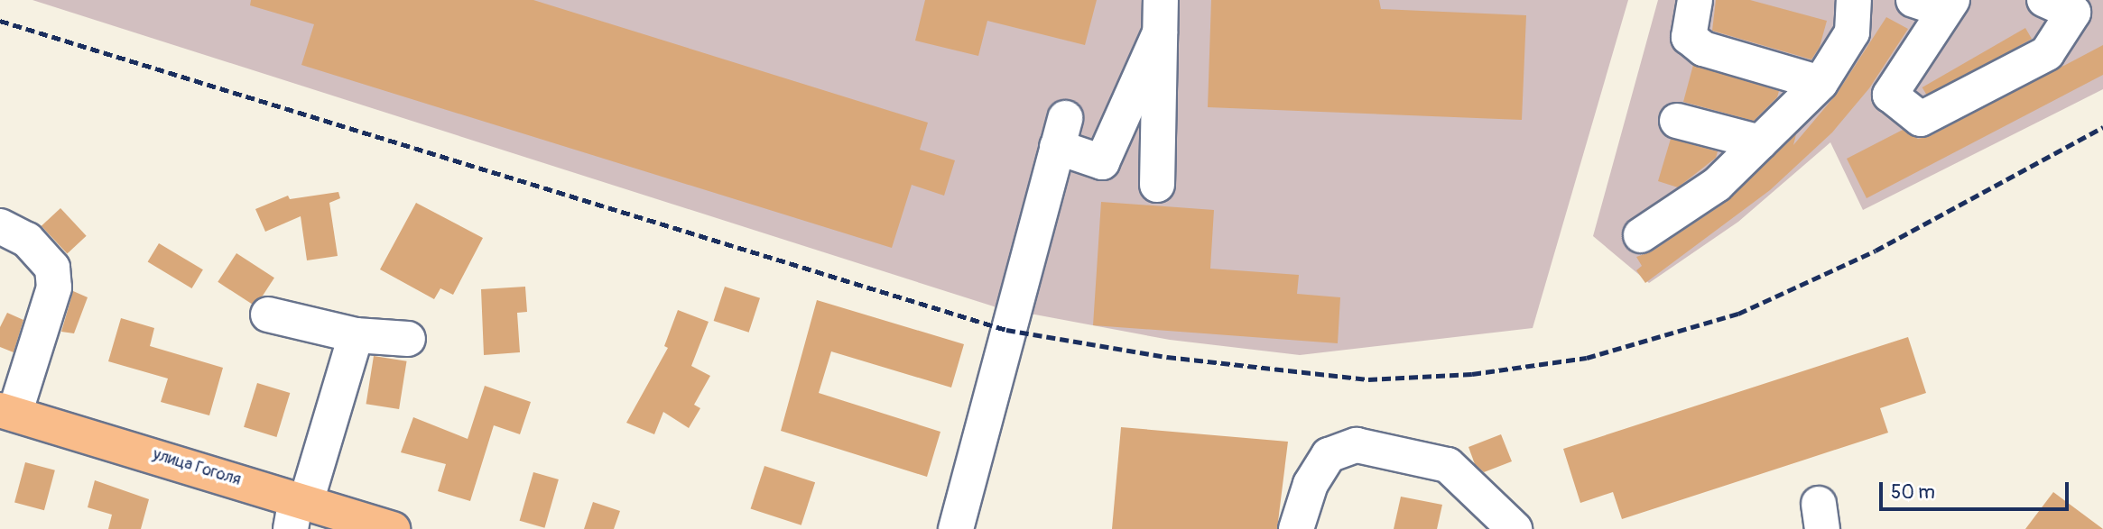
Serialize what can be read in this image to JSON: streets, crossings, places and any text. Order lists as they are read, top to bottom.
{
  "streets": {
    "main road": ["улица Гоголя"]
  },
  "scale_bar": "50 m"
}
